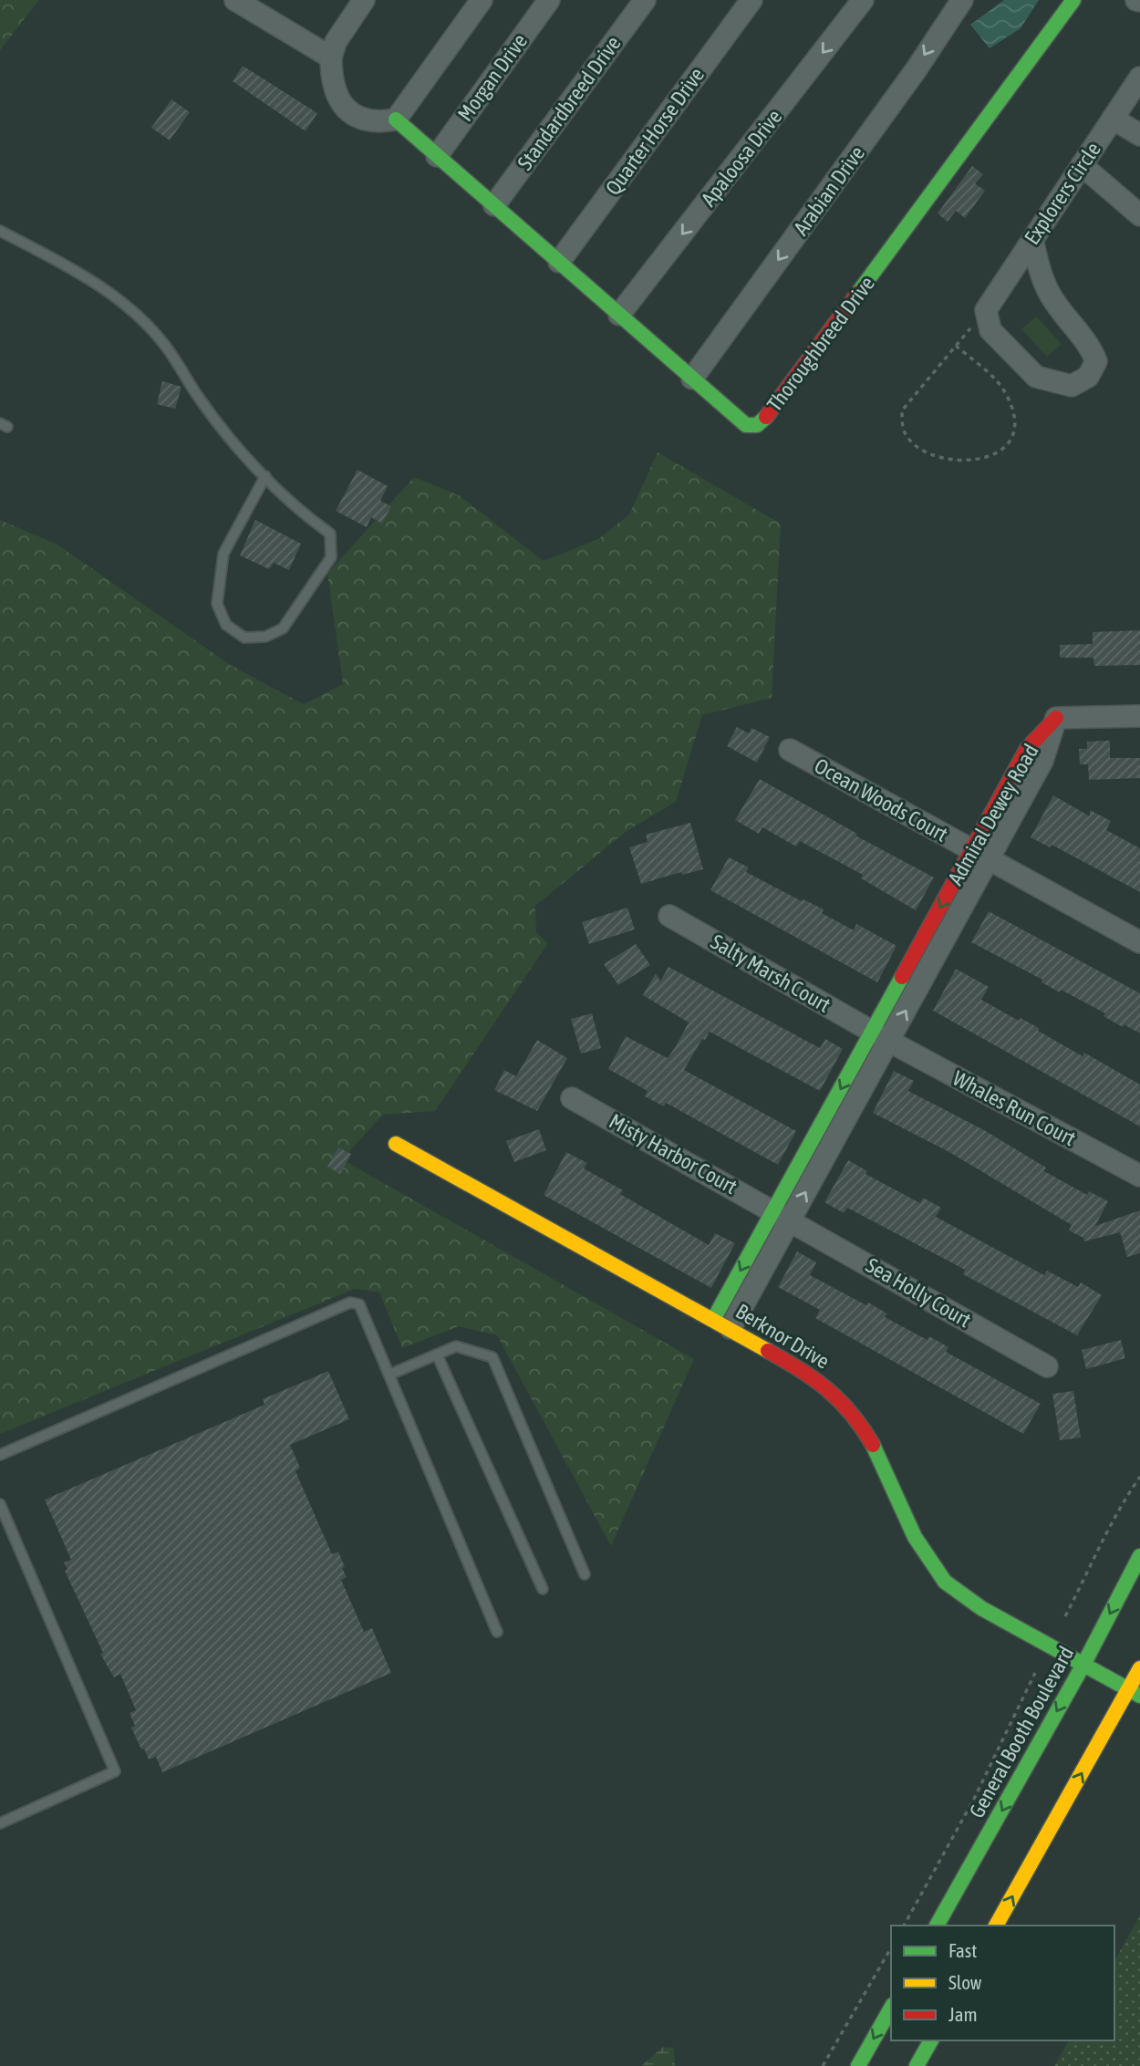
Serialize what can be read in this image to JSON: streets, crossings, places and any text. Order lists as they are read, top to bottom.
{
  "streets": {
    "main road": ["Thoroughbreed Drive", "Berknor Drive", "General Booth Boulevard"],
    "street": [
      "Morgan Drive",
      "Standardbreed Drive",
      "Quarter Horse Drive",
      "Apaloosa Drive",
      "Arabian Drive",
      "Explorers Circle",
      "Ocean Woods Court",
      "Admiral Dewey Road",
      "Salty Marsh Court",
      "Whales Run Court",
      "Misty Harbor Court",
      "Sea Holly Court"
    ]
  },
  "crossings": [
    ["Morgan Drive", "Thoroughbreed Drive"],
    ["Standardbreed Drive", "Thoroughbreed Drive"],
    ["Quarter Horse Drive", "Thoroughbreed Drive"],
    ["Apaloosa Drive", "Thoroughbreed Drive"],
    ["Arabian Drive", "Thoroughbreed Drive"],
    ["Ocean Woods Court", "Admiral Dewey Road"],
    ["Admiral Dewey Road", "Salty Marsh Court"],
    ["Admiral Dewey Road", "Whales Run Court"],
    ["Admiral Dewey Road", "Misty Harbor Court"],
    ["Admiral Dewey Road", "Sea Holly Court"],
    ["Admiral Dewey Road", "Berknor Drive"],
    ["Salty Marsh Court", "Whales Run Court"],
    ["Misty Harbor Court", "Sea Holly Court"],
    ["Berknor Drive", "General Booth Boulevard"]
  ],
  "one_way": ["Apaloosa Drive", "Arabian Drive"],
  "legend": ["Fast", "Slow", "Jam"]
}
